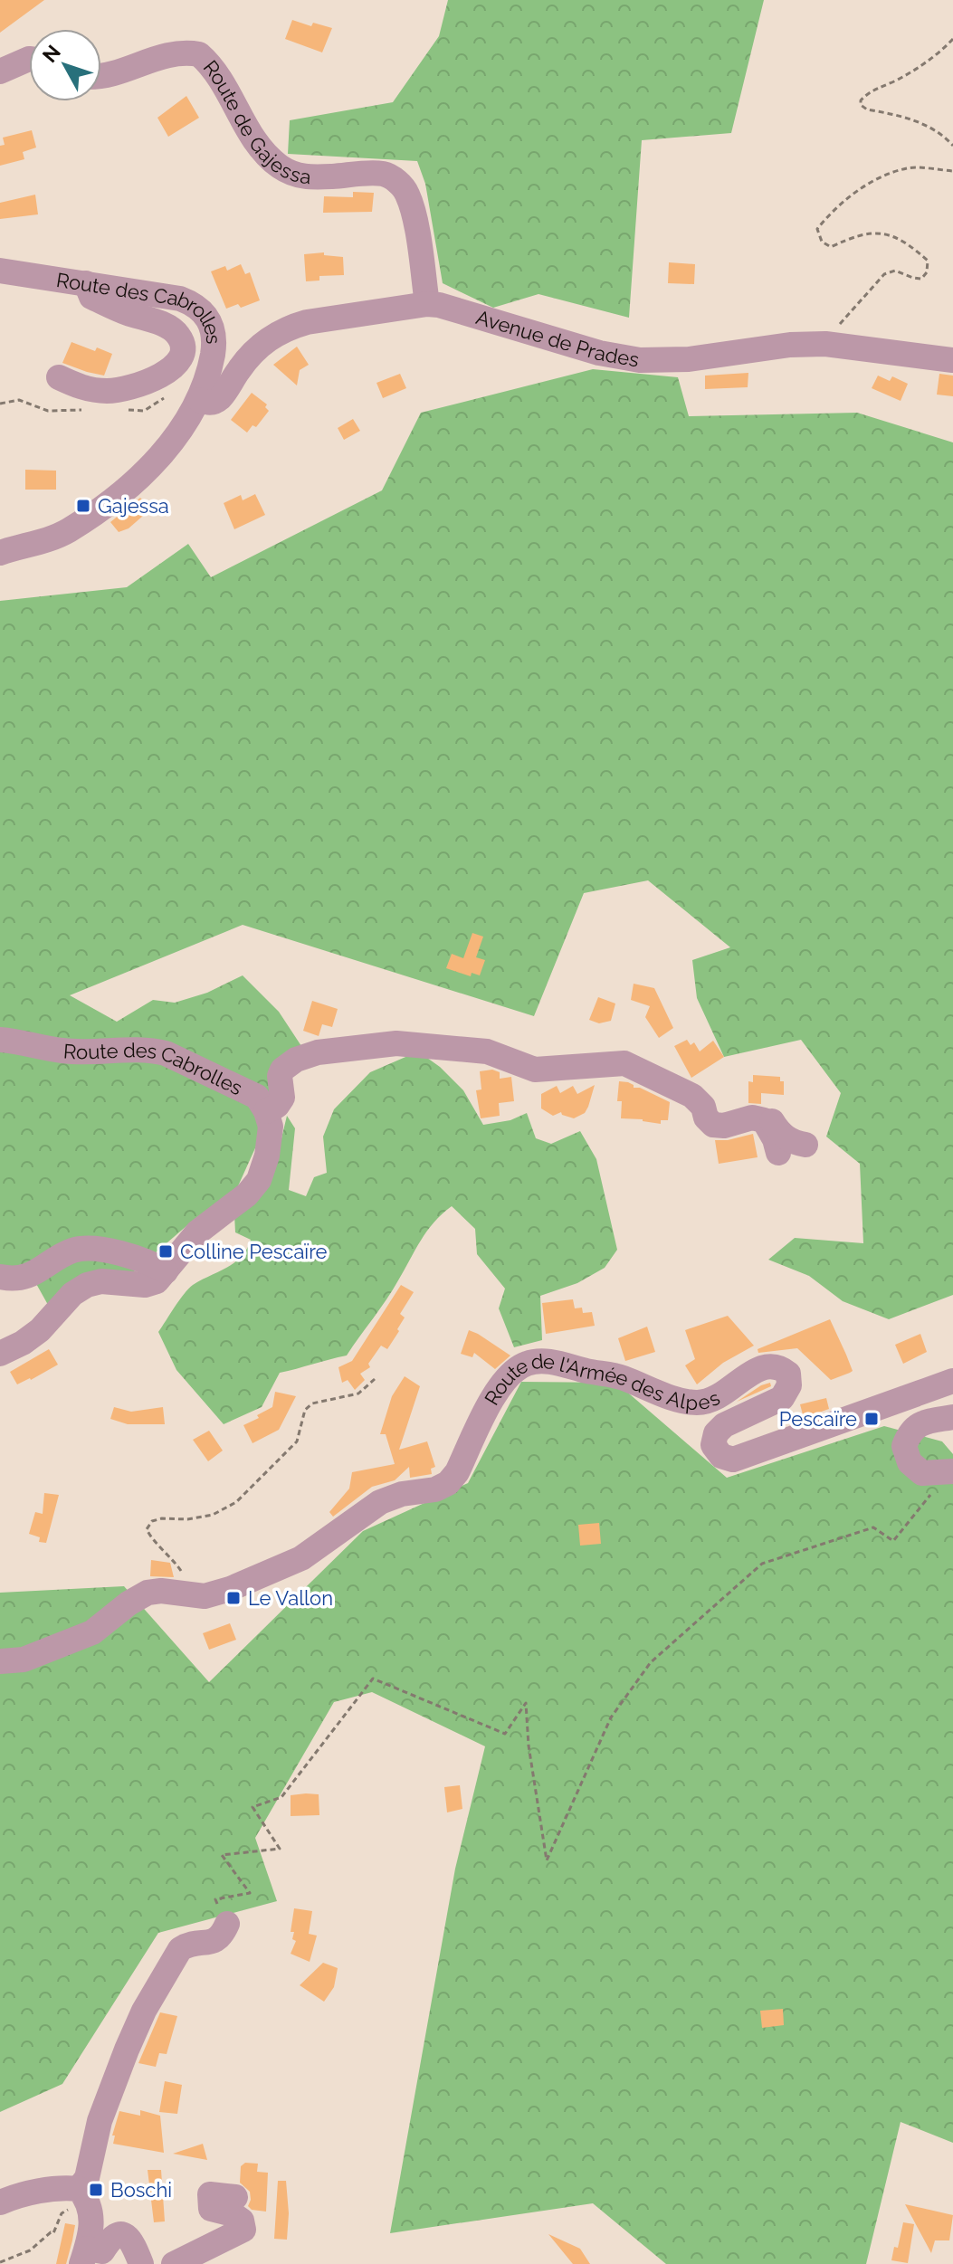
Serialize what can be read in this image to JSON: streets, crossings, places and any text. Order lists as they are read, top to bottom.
{
  "streets": {
    "street": [
      "Route de Gajessa",
      "Route des Cabrolles",
      "Avenue de Prades",
      "Route de l'Armée des Alpes"
    ]
  },
  "crossings": [
    ["Route de Gajessa", "Avenue de Prades"],
    ["Route des Cabrolles", "Avenue de Prades"]
  ],
  "places": {
    "transit": [
      "Gajessa",
      "Colline Pescaïre",
      "Pescaïre",
      "Le Vallon",
      "Boschi"
    ]
  },
  "north": "top left"
}
